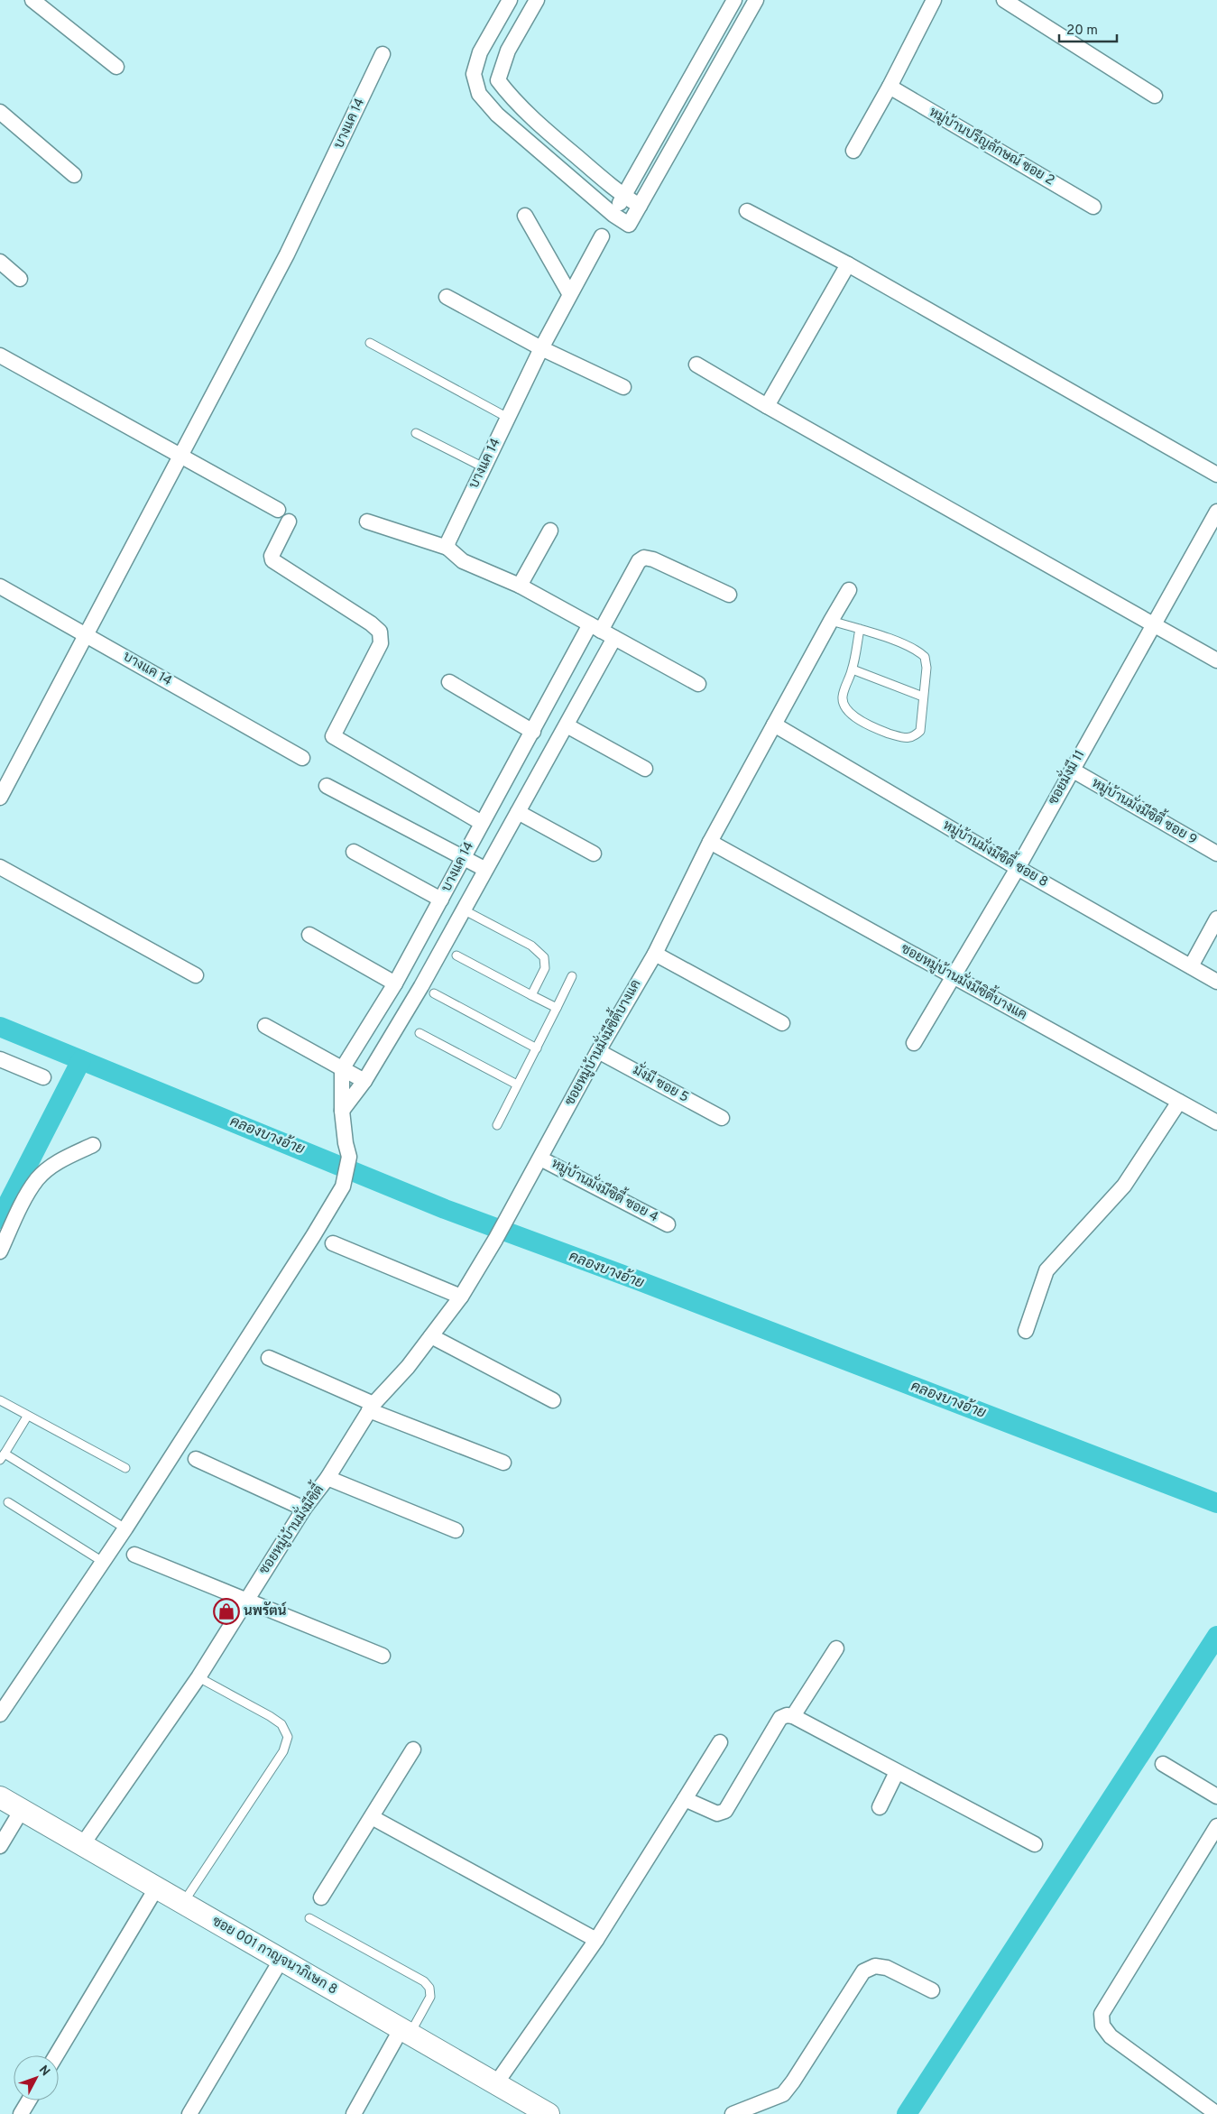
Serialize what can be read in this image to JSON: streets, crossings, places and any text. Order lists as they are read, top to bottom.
{
  "streets": {
    "street": [
      "บางแค 14",
      "หมู่บ้านปรีญลักษณ์ ซอย 2",
      "ซอยมั่งมี 11",
      "หมู่บ้านมั่งมีซิตี้ ซอย 9",
      "หมู่บ้านมั่งมีซิตี้ ซอย 8",
      "ซอยหมู่บ้านมั่งมีซิตี้บางแค",
      "มั่งมี ซอย 5",
      "หมู่บ้านมั่งมีซิตี้ ซอย 4",
      "ซอยหมู่บ้านมั่งมีซิตี้",
      "ซอย 001 กาญจนาภิเษก 8"
    ]
  },
  "crossings": [
    ["ซอยมั่งมี 11", "หมู่บ้านมั่งมีซิตี้ ซอย 9"],
    ["ซอยมั่งมี 11", "หมู่บ้านมั่งมีซิตี้ ซอย 8"],
    ["ซอยมั่งมี 11", "ซอยหมู่บ้านมั่งมีซิตี้บางแค"],
    ["หมู่บ้านมั่งมีซิตี้ ซอย 8", "ซอยหมู่บ้านมั่งมีซิตี้บางแค"],
    ["ซอยหมู่บ้านมั่งมีซิตี้บางแค", "มั่งมี ซอย 5"],
    ["ซอยหมู่บ้านมั่งมีซิตี้บางแค", "หมู่บ้านมั่งมีซิตี้ ซอย 4"],
    ["ซอยหมู่บ้านมั่งมีซิตี้บางแค", "ซอยหมู่บ้านมั่งมีซิตี้"],
    ["ซอยหมู่บ้านมั่งมีซิตี้", "ซอย 001 กาญจนาภิเษก 8"]
  ],
  "water": ["คลองบางอ้าย"],
  "places": {
    "shop": ["นพรัตน์"]
  },
  "scale_bar": "20 m",
  "north": "top right"
}
